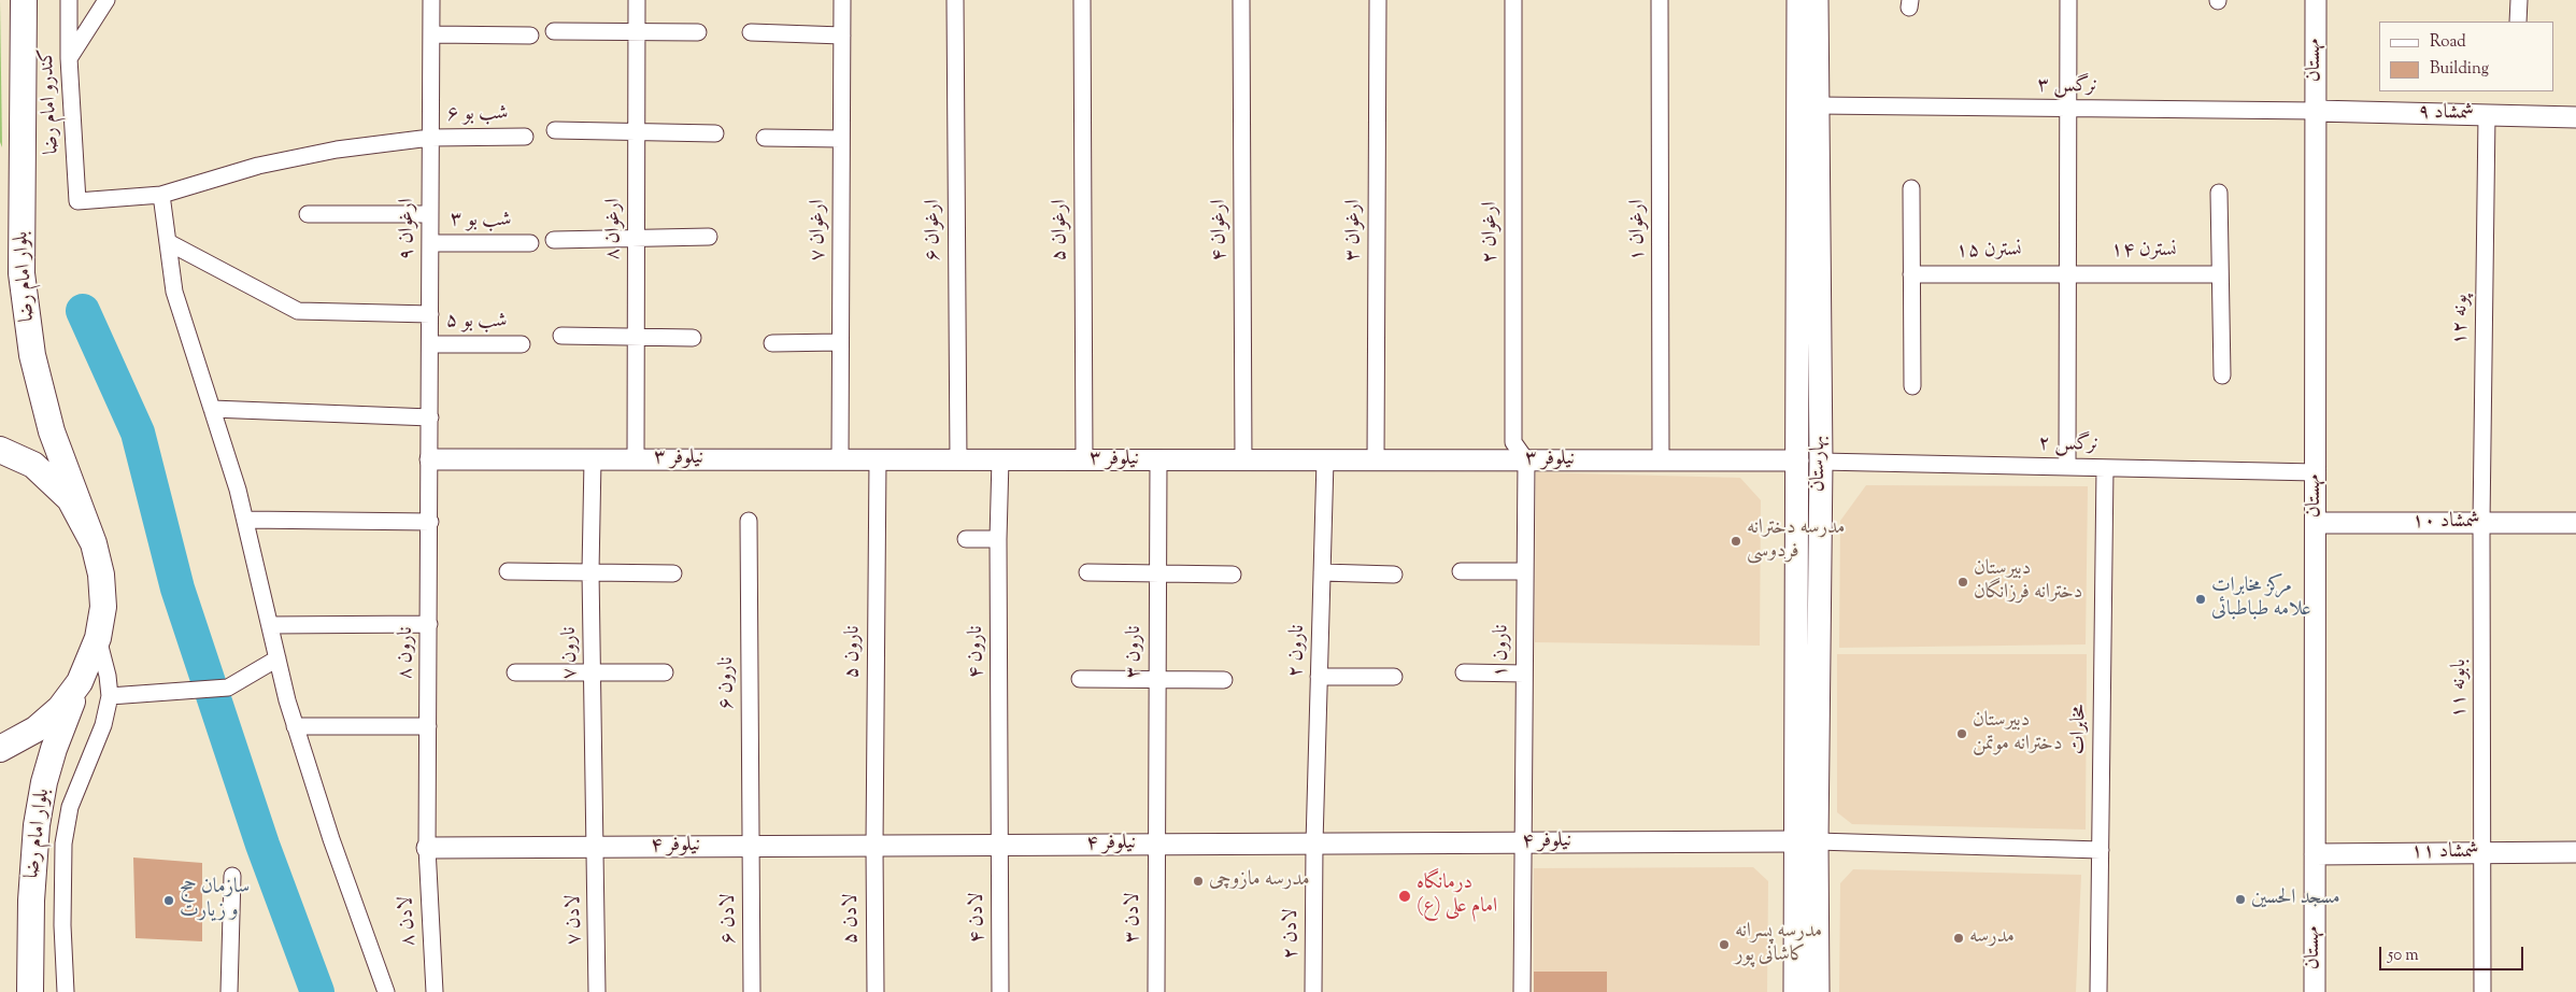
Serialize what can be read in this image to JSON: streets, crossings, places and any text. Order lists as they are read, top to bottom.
{
  "streets": {
    "main road": ["بلوار امام رضا", "بهارستان"],
    "street": [
      "مهستان",
      "نرگس ۳",
      "کندرو امام رضا",
      "شمشاد ۹",
      "شب بو ۶",
      "شب بو ۳",
      "ارغوان ۹",
      "ارغوان ۸",
      "ارغوان ۷",
      "ارغوان ۶",
      "ارغوان ۵",
      "ارغوان ۴",
      "ارغوان ۳",
      "ارغوان ۱",
      "ارغوان ۲",
      "نسترن ۱۵",
      "نسترن ۱۴",
      "پونه ۱۲",
      "شب بو ۵",
      "نرگس ۲",
      "نیلوفر ۳",
      "شمشاد ۱۰",
      "نارون ۲",
      "نارون ۱",
      "نارون ۵",
      "نارون ۴",
      "نارون ۳",
      "نارون ۸",
      "نارون ۷",
      "نارون ۶",
      "بابونه ۱۱",
      "مخابرات",
      "نیلوفر ۴",
      "شمشاد ۱۱",
      "لادن ۴",
      "لادن ۳",
      "لادن ۶",
      "لادن ۵",
      "لادن ۷",
      "لادن ۸",
      "لادن ۲"
    ]
  },
  "crossings": [
    ["مهستان", "نرگس ۳"],
    ["مهستان", "شمشاد ۹"],
    ["مهستان", "نرگس ۲"],
    ["مهستان", "شمشاد ۱۰"],
    ["مهستان", "شمشاد ۱۱"],
    ["نرگس ۳", "شمشاد ۹"],
    ["نرگس ۳", "بهارستان"],
    ["کندرو امام رضا", "شب بو ۶"],
    ["شمشاد ۹", "پونه ۱۲"],
    ["شب بو ۶", "ارغوان ۹"],
    ["شب بو ۳", "ارغوان ۹"],
    ["ارغوان ۹", "شب بو ۵"],
    ["ارغوان ۹", "نیلوفر ۳"],
    ["ارغوان ۹", "نارون ۸"],
    ["ارغوان ۸", "نیلوفر ۳"],
    ["ارغوان ۷", "نیلوفر ۳"],
    ["ارغوان ۶", "نیلوفر ۳"],
    ["ارغوان ۵", "نیلوفر ۳"],
    ["ارغوان ۴", "نیلوفر ۳"],
    ["ارغوان ۳", "نیلوفر ۳"],
    ["ارغوان ۱", "نیلوفر ۳"],
    ["ارغوان ۲", "نیلوفر ۳"],
    ["ارغوان ۲", "نارون ۱"],
    ["نسترن ۱۵", "نسترن ۱۴"],
    ["پونه ۱۲", "شمشاد ۱۰"],
    ["پونه ۱۲", "بابونه ۱۱"],
    ["نرگس ۲", "بهارستان"],
    ["نرگس ۲", "مخابرات"],
    ["نیلوفر ۳", "بهارستان"],
    ["نیلوفر ۳", "نارون ۲"],
    ["نیلوفر ۳", "نارون ۱"],
    ["نیلوفر ۳", "نارون ۵"],
    ["نیلوفر ۳", "نارون ۴"],
    ["نیلوفر ۳", "نارون ۳"],
    ["نیلوفر ۳", "نارون ۸"],
    ["نیلوفر ۳", "نارون ۷"],
    ["بهارستان", "نیلوفر ۴"],
    ["شمشاد ۱۰", "بابونه ۱۱"],
    ["نارون ۲", "نیلوفر ۴"],
    ["نارون ۲", "لادن ۲"],
    ["نارون ۱", "نیلوفر ۴"],
    ["نارون ۵", "نیلوفر ۴"],
    ["نارون ۵", "لادن ۵"],
    ["نارون ۴", "نیلوفر ۴"],
    ["نارون ۴", "لادن ۴"],
    ["نارون ۳", "نیلوفر ۴"],
    ["نارون ۳", "لادن ۳"],
    ["نارون ۸", "نیلوفر ۴"],
    ["نارون ۸", "لادن ۸"],
    ["نارون ۷", "نیلوفر ۴"],
    ["نارون ۷", "لادن ۷"],
    ["نارون ۶", "نیلوفر ۴"],
    ["نارون ۶", "لادن ۶"],
    ["بابونه ۱۱", "شمشاد ۱۱"],
    ["نیلوفر ۴", "لادن ۴"],
    ["نیلوفر ۴", "لادن ۳"],
    ["نیلوفر ۴", "لادن ۶"],
    ["نیلوفر ۴", "لادن ۵"],
    ["نیلوفر ۴", "لادن ۷"],
    ["نیلوفر ۴", "لادن ۸"],
    ["نیلوفر ۴", "لادن ۲"]
  ],
  "places": [
    "مدرسه دخترانه فردوسی",
    "دبیرستان دخترانه فرزانگان",
    "مرکز مخابرات علامه طباطبائی",
    "دبیرستان دخترانه موتمن",
    "مدرسه مازوچی",
    "درمانگاه امام علی (ع)",
    "مسجد الحسین",
    "سازمان حج و زیارت",
    "مدرسه",
    "مدرسه پسرانه کاشانی پور"
  ],
  "legend": ["Road", "Building"],
  "scale_bar": "50 m"
}
